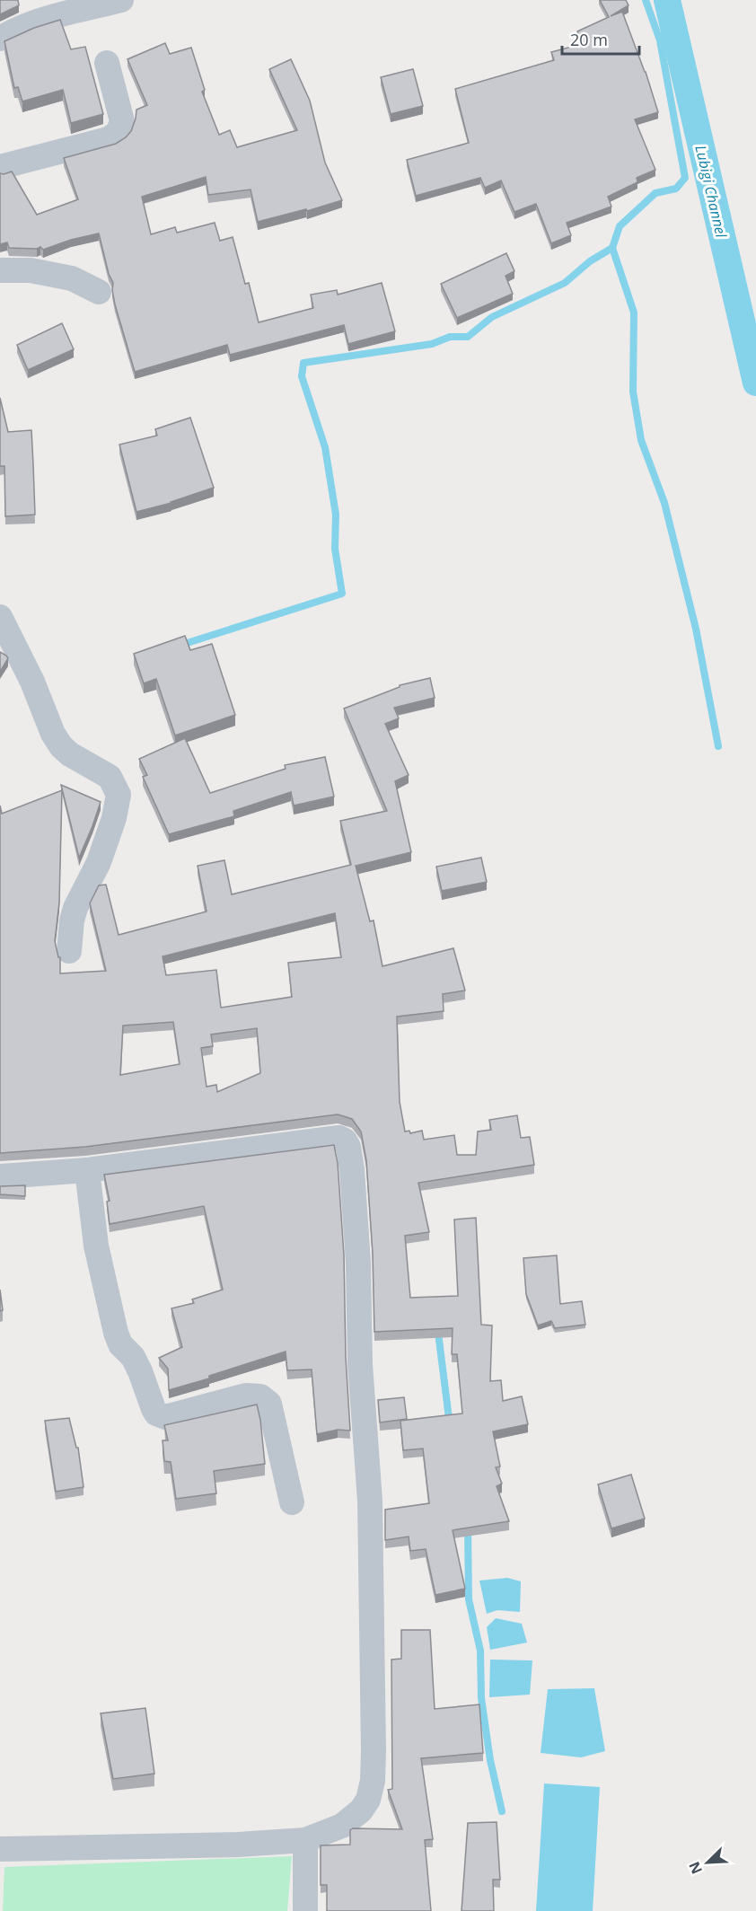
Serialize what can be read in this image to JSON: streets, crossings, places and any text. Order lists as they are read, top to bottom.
{
  "water": ["Lubigi Channel"],
  "scale_bar": "20 m",
  "north": "bottom left"
}
